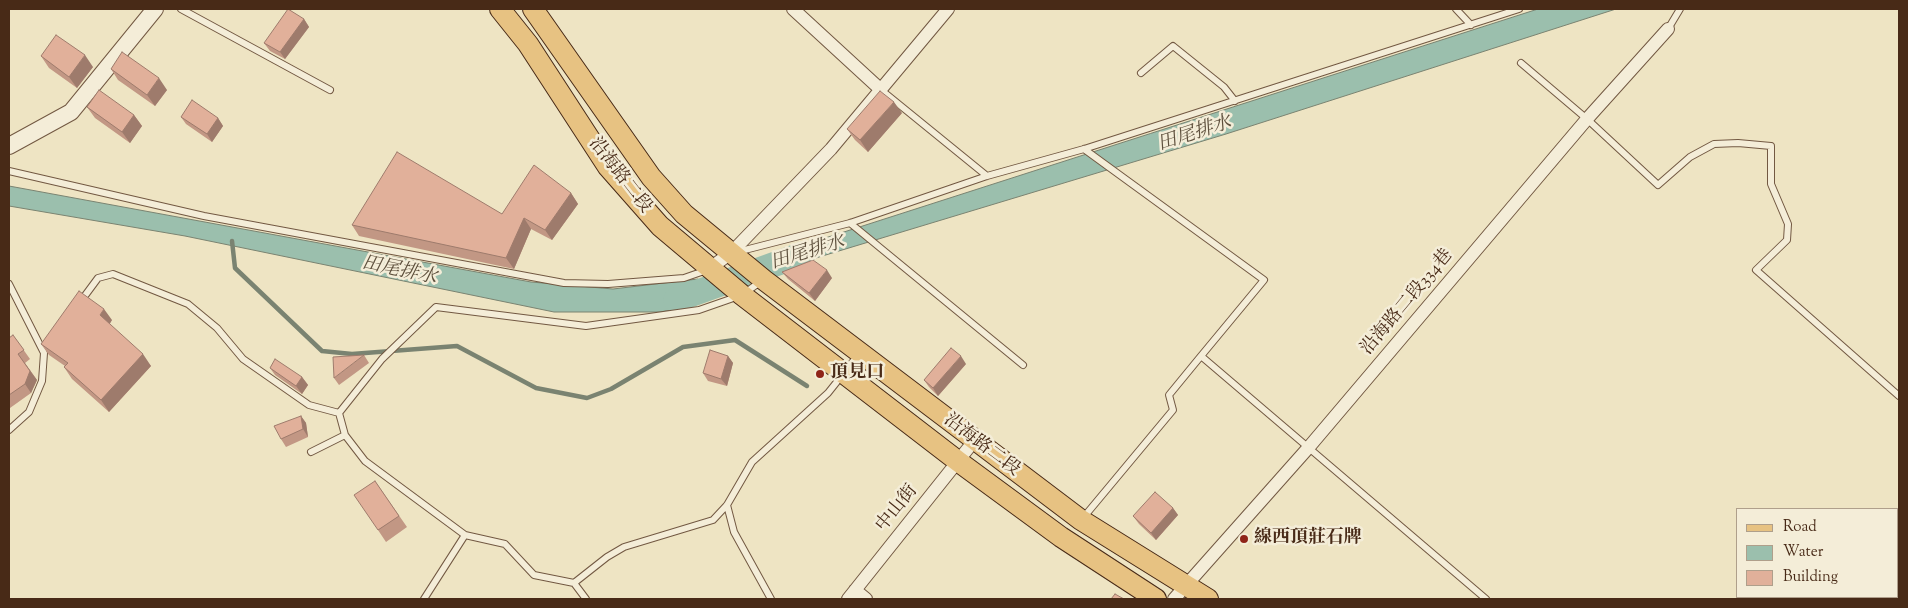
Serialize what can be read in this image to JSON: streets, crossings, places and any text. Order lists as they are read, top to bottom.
{
  "streets": {
    "main road": ["沿海路二段"],
    "street": ["沿海路二段334巷", "中山街"]
  },
  "crossings": [
    ["沿海路二段", "沿海路二段334巷"],
    ["沿海路二段", "中山街"]
  ],
  "water": ["田尾排水"],
  "places": ["頂見口", "線西頂莊石牌"],
  "legend": ["Road", "Water", "Building"]
}
